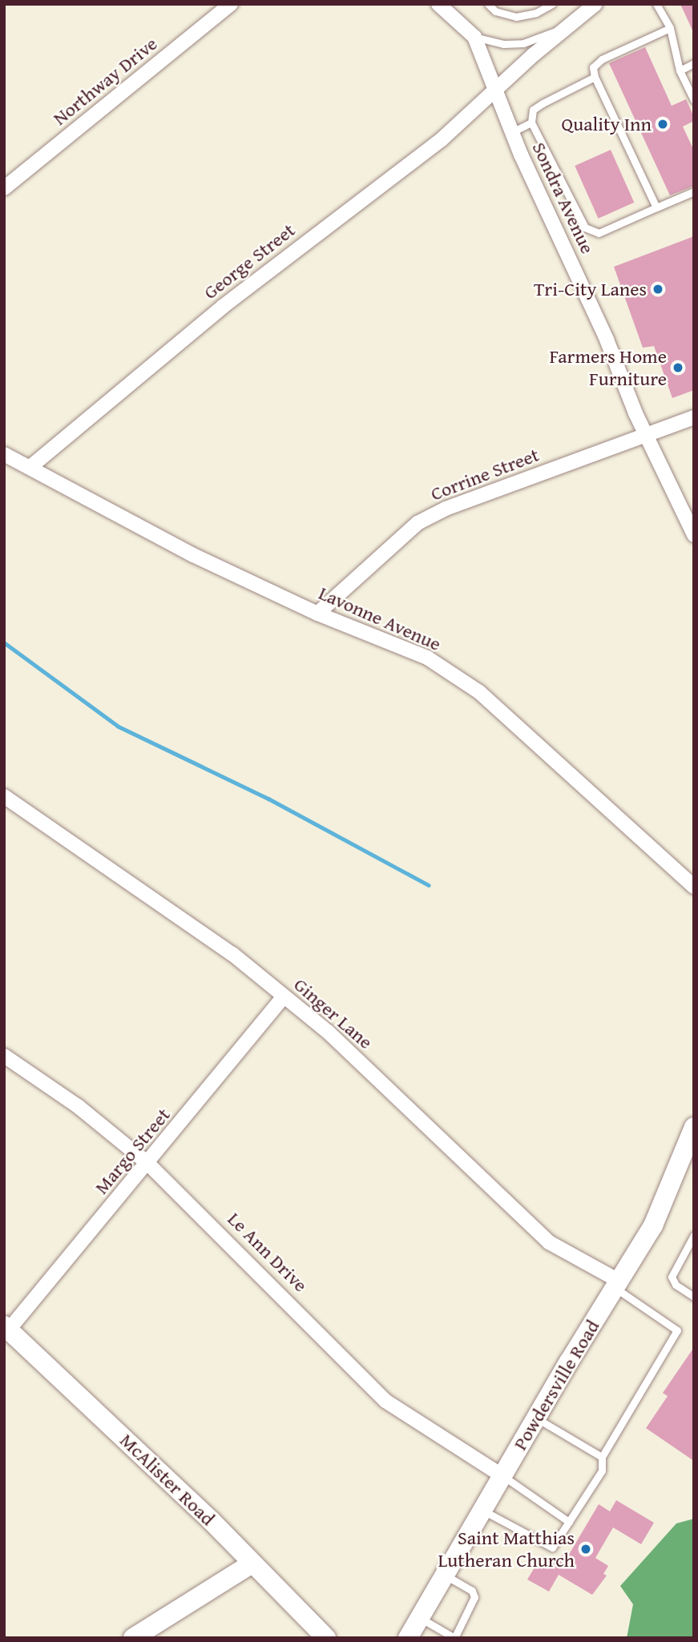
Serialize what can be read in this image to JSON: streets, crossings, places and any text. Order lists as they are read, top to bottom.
{
  "streets": {
    "street": [
      "Northway Drive",
      "Sondra Avenue",
      "George Street",
      "Corrine Street",
      "Lavonne Avenue",
      "Ginger Lane",
      "Margo Street",
      "Le Ann Drive",
      "Powdersville Road",
      "McAlister Road"
    ]
  },
  "crossings": [
    ["Sondra Avenue", "George Street"],
    ["Sondra Avenue", "Corrine Street"],
    ["George Street", "Lavonne Avenue"],
    ["Corrine Street", "Lavonne Avenue"],
    ["Ginger Lane", "Margo Street"],
    ["Ginger Lane", "Powdersville Road"],
    ["Margo Street", "Le Ann Drive"],
    ["Margo Street", "McAlister Road"],
    ["Le Ann Drive", "Powdersville Road"]
  ],
  "places": [
    "Quality Inn",
    "Tri-City Lanes",
    "Farmers Home Furniture",
    "Saint Matthias Lutheran Church"
  ]
}
